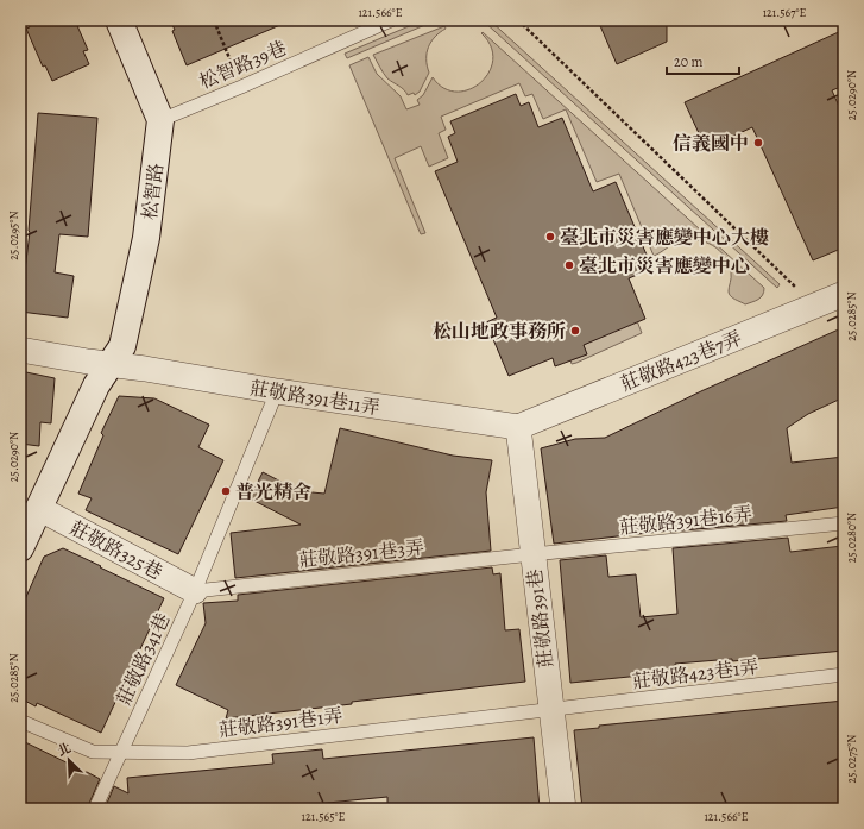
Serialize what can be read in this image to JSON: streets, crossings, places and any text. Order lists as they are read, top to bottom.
{
  "streets": {
    "street": [
      "松智路",
      "莊敬路423巷7弄",
      "莊敬路391巷11弄",
      "莊敬路325巷",
      "莊敬路391巷"
    ],
    "lane": [
      "松智路39巷",
      "莊敬路391巷16弄",
      "莊敬路391巷3弄",
      "莊敬路341巷",
      "莊敬路423巷1弄",
      "莊敬路391巷1弄"
    ]
  },
  "crossings": [
    ["松智路39巷", "松智路"],
    ["松智路", "莊敬路391巷11弄"],
    ["莊敬路423巷7弄", "莊敬路391巷11弄"],
    ["莊敬路423巷7弄", "莊敬路391巷"],
    ["莊敬路391巷11弄", "莊敬路391巷"],
    ["莊敬路391巷11弄", "莊敬路341巷"],
    ["莊敬路391巷16弄", "莊敬路391巷3弄"],
    ["莊敬路391巷16弄", "莊敬路391巷"],
    ["莊敬路325巷", "莊敬路391巷3弄"],
    ["莊敬路325巷", "莊敬路341巷"],
    ["莊敬路391巷3弄", "莊敬路391巷"],
    ["莊敬路391巷3弄", "莊敬路341巷"],
    ["莊敬路391巷", "莊敬路423巷1弄"],
    ["莊敬路391巷", "莊敬路391巷1弄"],
    ["莊敬路341巷", "莊敬路391巷1弄"],
    ["莊敬路423巷1弄", "莊敬路391巷1弄"]
  ],
  "places": [
    "信義國中",
    "臺北市災害應變中心大樓",
    "臺北市災害應變中心",
    "松山地政事務所",
    "普光精舍"
  ],
  "scale_bar": "20 m",
  "north": "top left",
  "coordinates": [
    "121.566°E",
    "121.567°E",
    "25.0290°N",
    "25.0295°N",
    "25.0285°N",
    "25.0280°N",
    "25.0275°N",
    "121.565°E"
  ]
}
